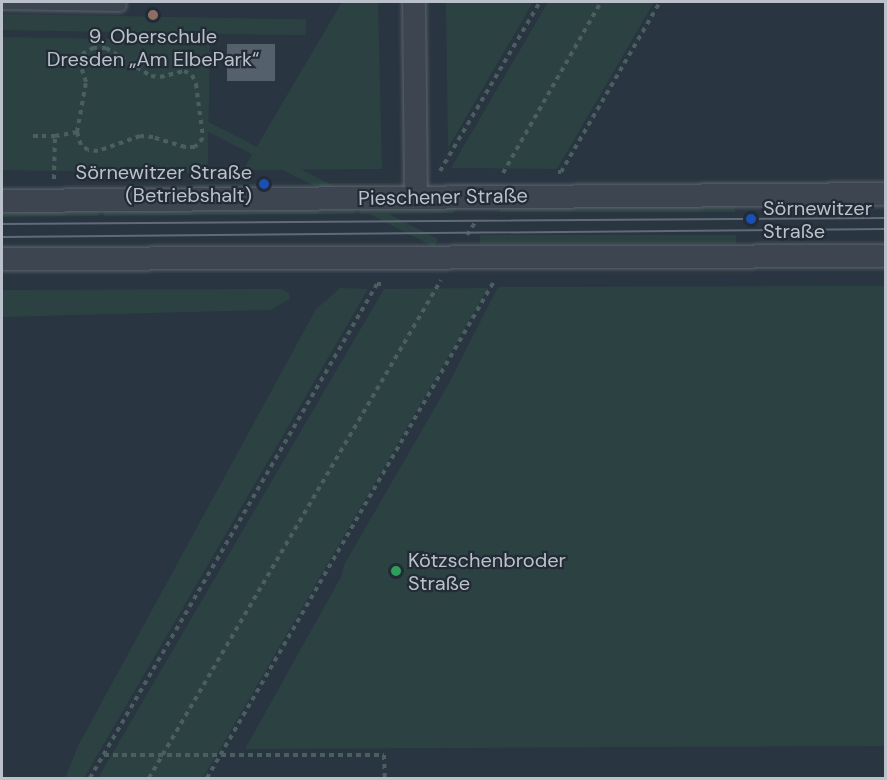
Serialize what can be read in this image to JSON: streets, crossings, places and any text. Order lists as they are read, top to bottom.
{
  "streets": {
    "street": ["Pieschener Straße"]
  },
  "places": [
    "9. Oberschule Dresden „Am ElbePark“",
    "Sörnewitzer Straße (Betriebshalt)",
    "Sörnewitzer Straße",
    "Kötzschenbroder Straße"
  ]
}
